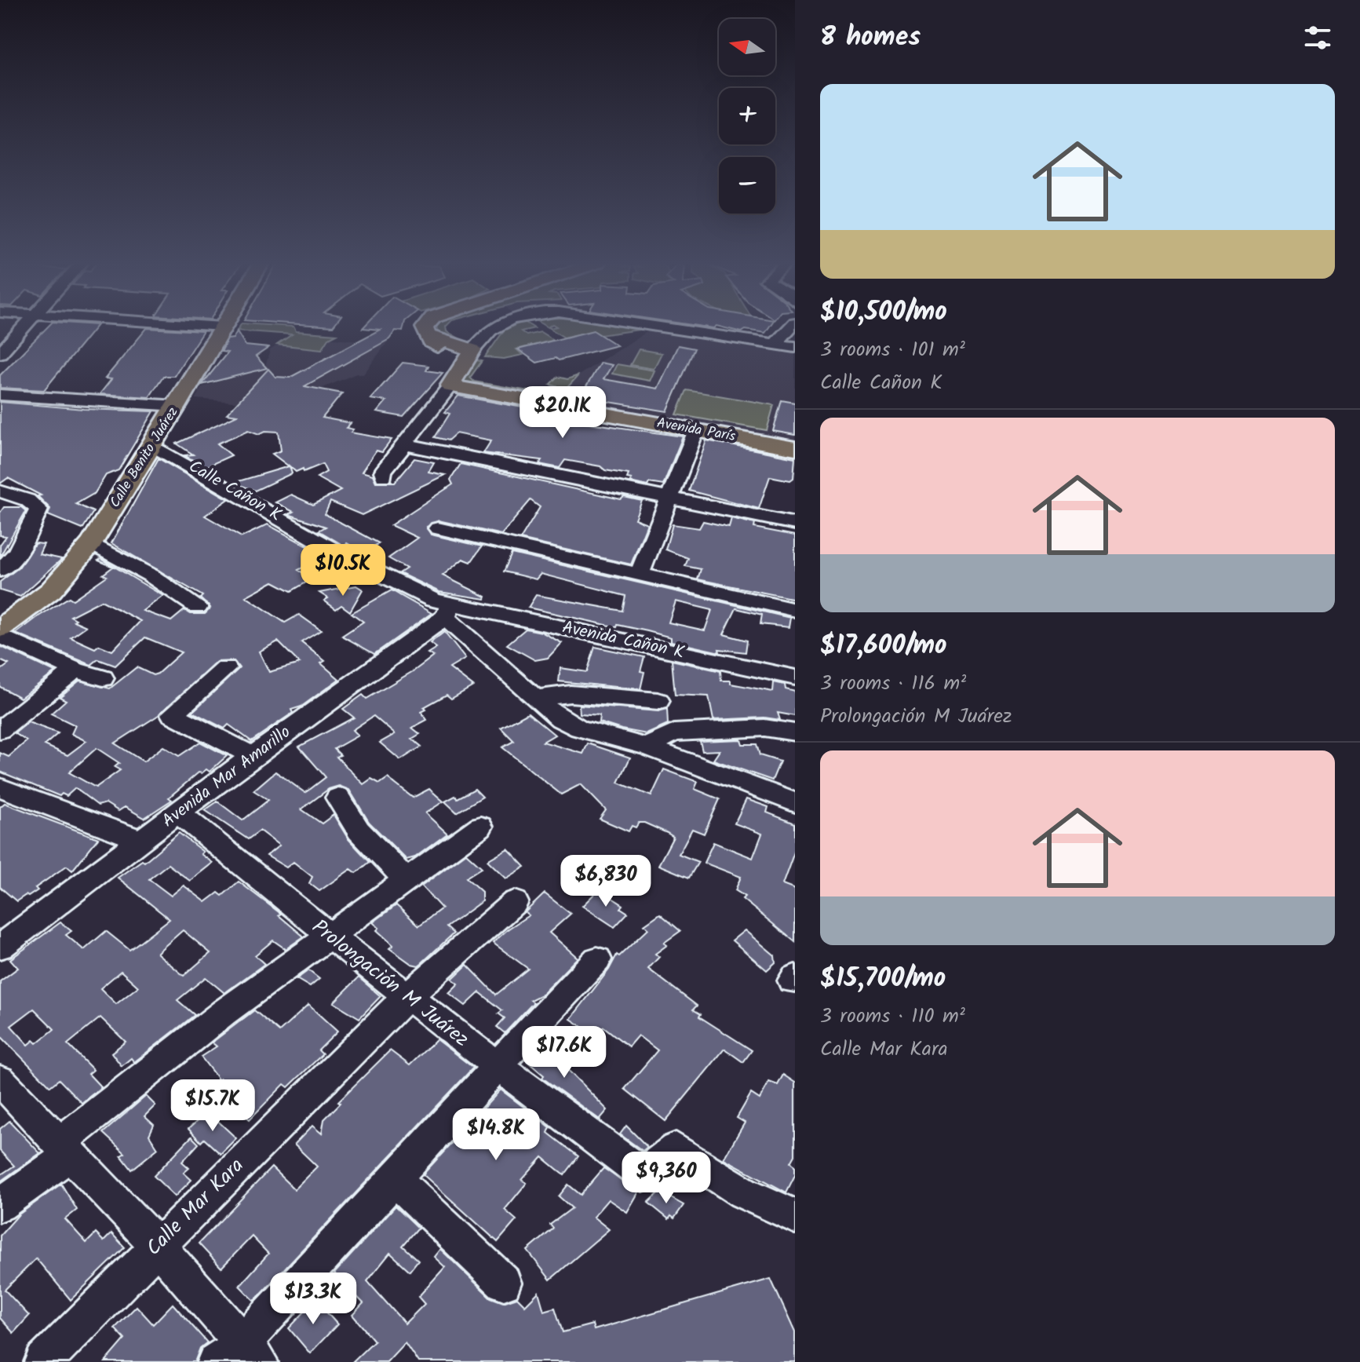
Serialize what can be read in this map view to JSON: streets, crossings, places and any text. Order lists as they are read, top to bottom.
{
  "streets": {
    "main road": ["Avenida París", "Calle Benito Juárez"],
    "street": [
      "Calle Cañon K",
      "Avenida Cañon K",
      "Avenida Mar Amarillo",
      "Prolongación M Juárez",
      "Calle Mar Kara"
    ]
  },
  "crossings": [
    ["Calle Benito Juárez", "Calle Cañon K"],
    ["Calle Cañon K", "Avenida Cañon K"],
    ["Calle Cañon K", "Avenida Mar Amarillo"],
    ["Avenida Cañon K", "Avenida Mar Amarillo"],
    ["Avenida Mar Amarillo", "Prolongación M Juárez"],
    ["Prolongación M Juárez", "Calle Mar Kara"]
  ],
  "north": "left",
  "page": {
    "heading": "8 homes",
    "map_buttons": ["+", "−"],
    "list": [
      {
        "name": "$10,500/mo",
        "note": "3 rooms · 101 m² · Calle Cañon K"
      },
      {
        "name": "$17,600/mo",
        "note": "3 rooms · 116 m² · Prolongación M Juárez"
      },
      {
        "name": "$15,700/mo",
        "note": "3 rooms · 110 m² · Calle Mar Kara"
      }
    ],
    "price": [
      "$20.1K",
      "$10.5K",
      "$6,830",
      "$17.6K",
      "$15.7K",
      "$14.8K",
      "$9,360",
      "$13.3K"
    ]
  }
}
